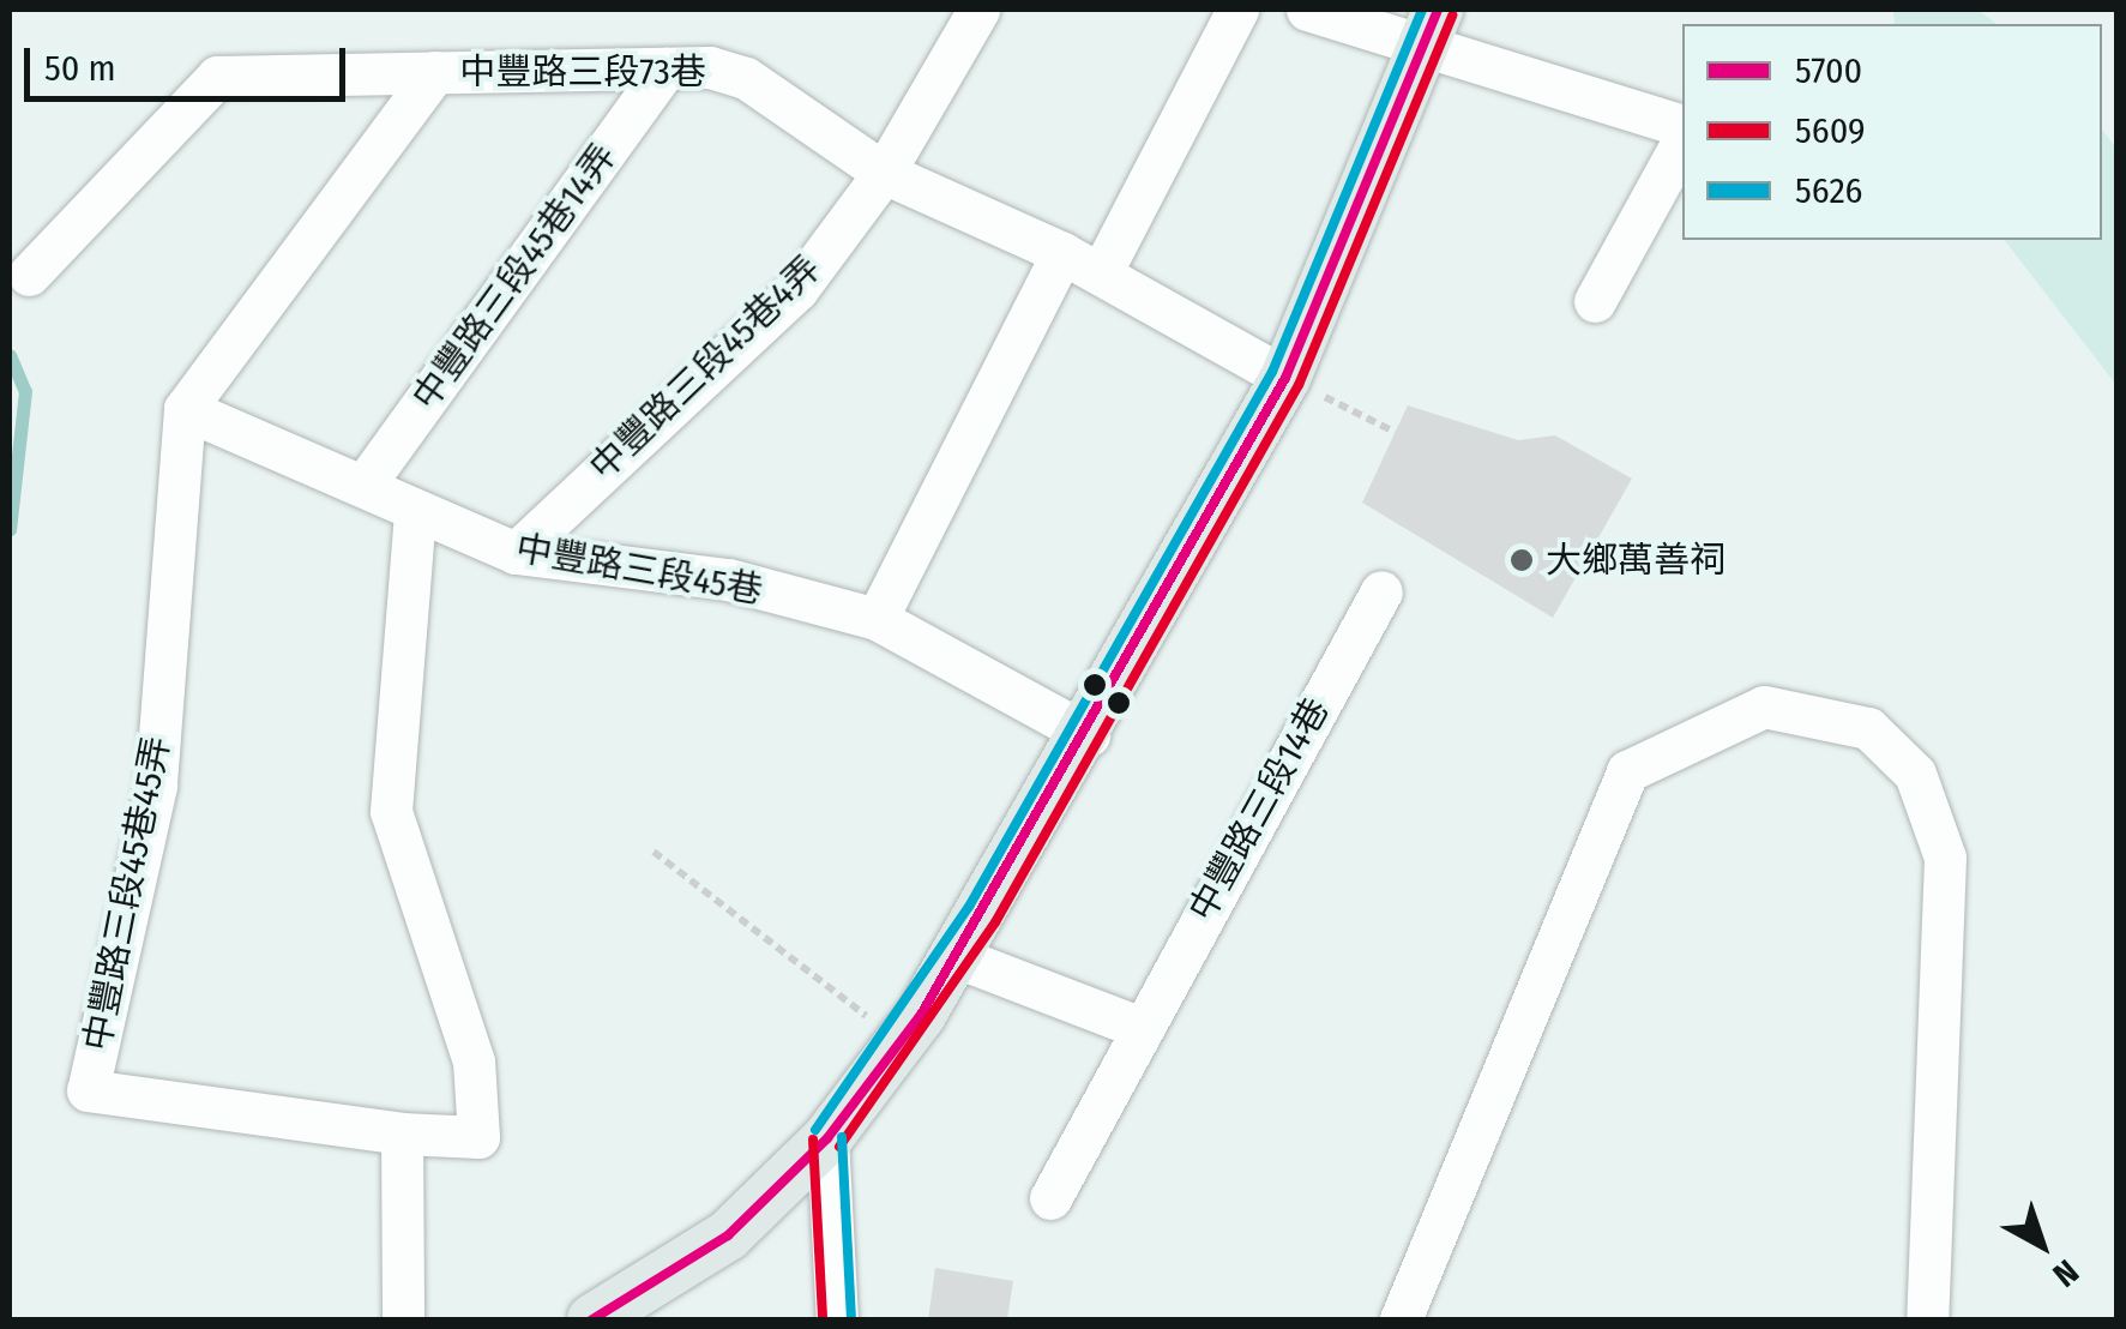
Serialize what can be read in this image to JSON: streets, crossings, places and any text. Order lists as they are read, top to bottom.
{
  "streets": {
    "street": [
      "中豐路三段73巷",
      "中豐路三段45巷14弄",
      "中豐路三段45巷4弄",
      "中豐路三段45巷",
      "中豐路三段14巷",
      "中豐路三段45巷45弄"
    ]
  },
  "crossings": [
    ["中豐路三段73巷", "中豐路三段45巷14弄"],
    ["中豐路三段73巷", "中豐路三段45巷4弄"],
    ["中豐路三段45巷14弄", "中豐路三段45巷"],
    ["中豐路三段45巷4弄", "中豐路三段45巷"],
    ["中豐路三段45巷", "中豐路三段45巷45弄"]
  ],
  "places": ["大鄉萬善祠"],
  "lines": ["transit line 5700", "transit line 5626", "transit line 5609"],
  "legend": ["5700", "5609", "5626"],
  "scale_bar": "50 m",
  "north": "bottom right"
}
